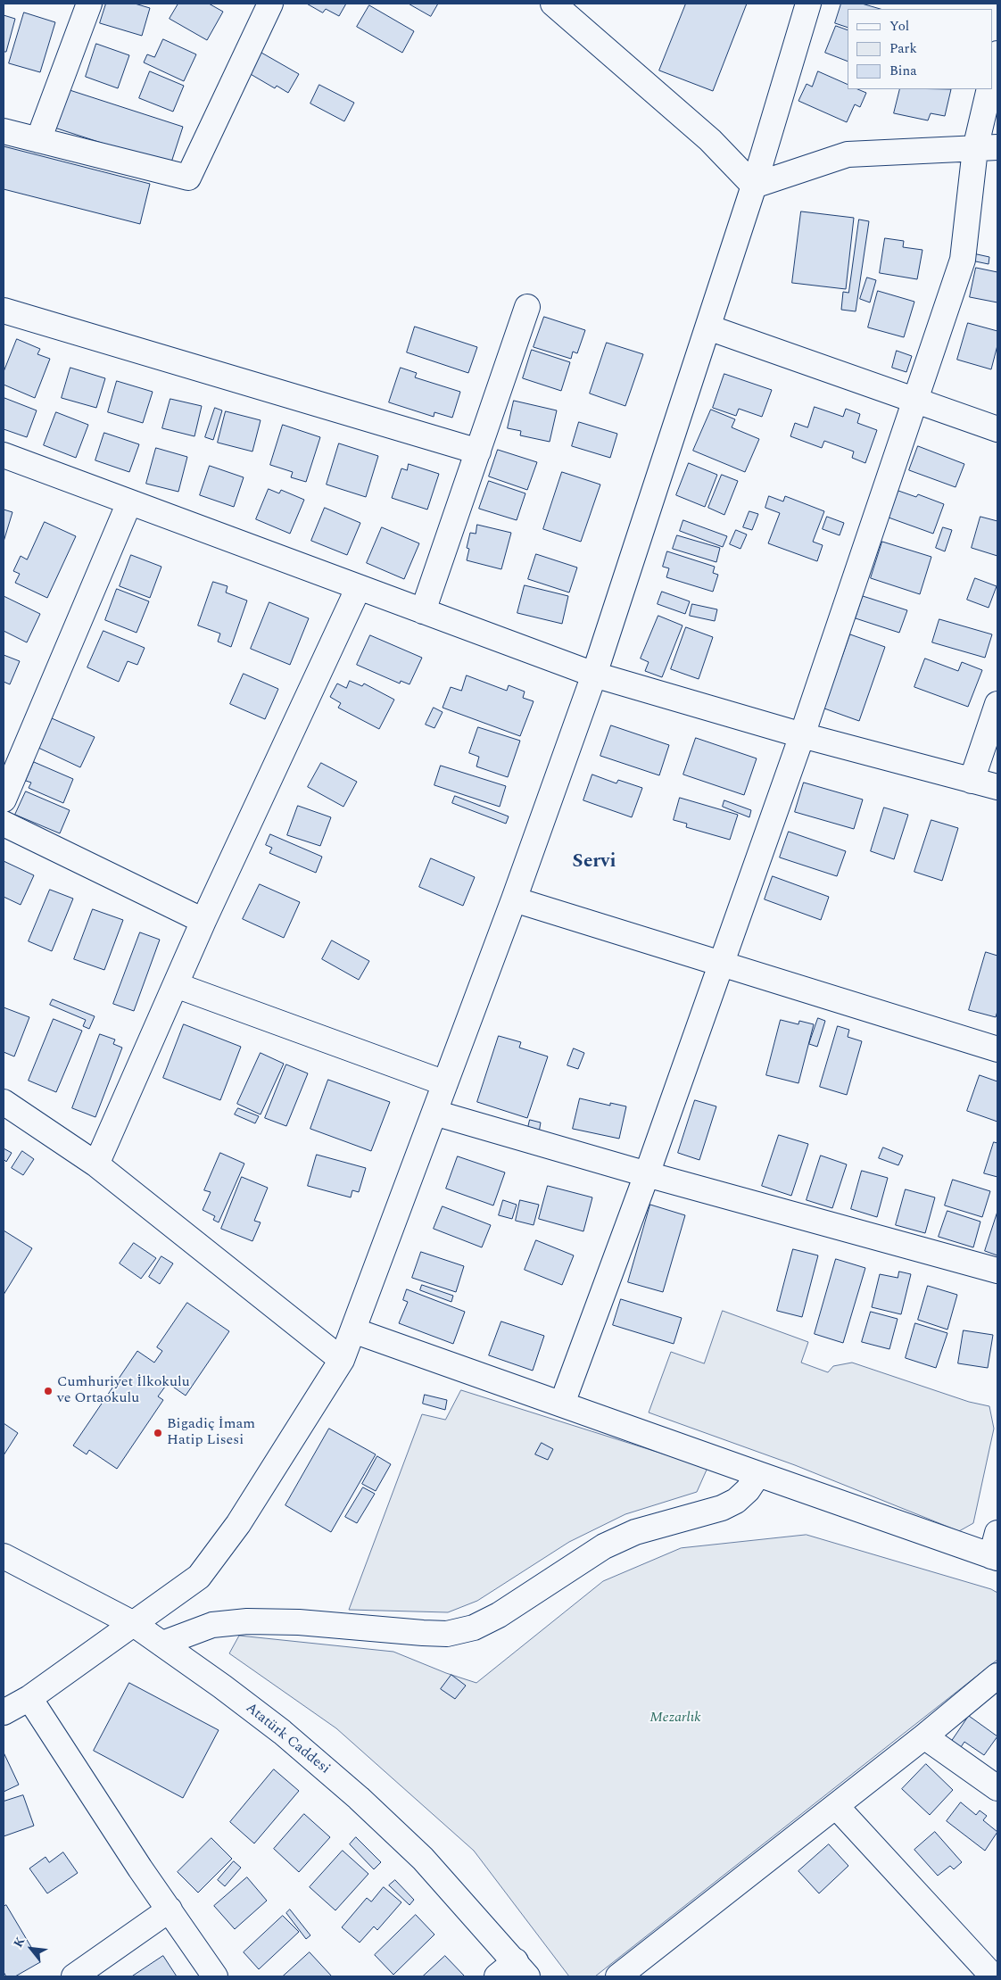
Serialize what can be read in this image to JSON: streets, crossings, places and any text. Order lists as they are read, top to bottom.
{
  "streets": {
    "street": ["Atatürk Caddesi"]
  },
  "districts": ["Servi"],
  "parks": ["Mezarlık"],
  "places": ["Cumhuriyet İlkokulu ve Ortaokulu", "Bigadiç İmam Hatip Lisesi"],
  "legend": ["Yol", "Park", "Bina"],
  "north": "top left"
}
